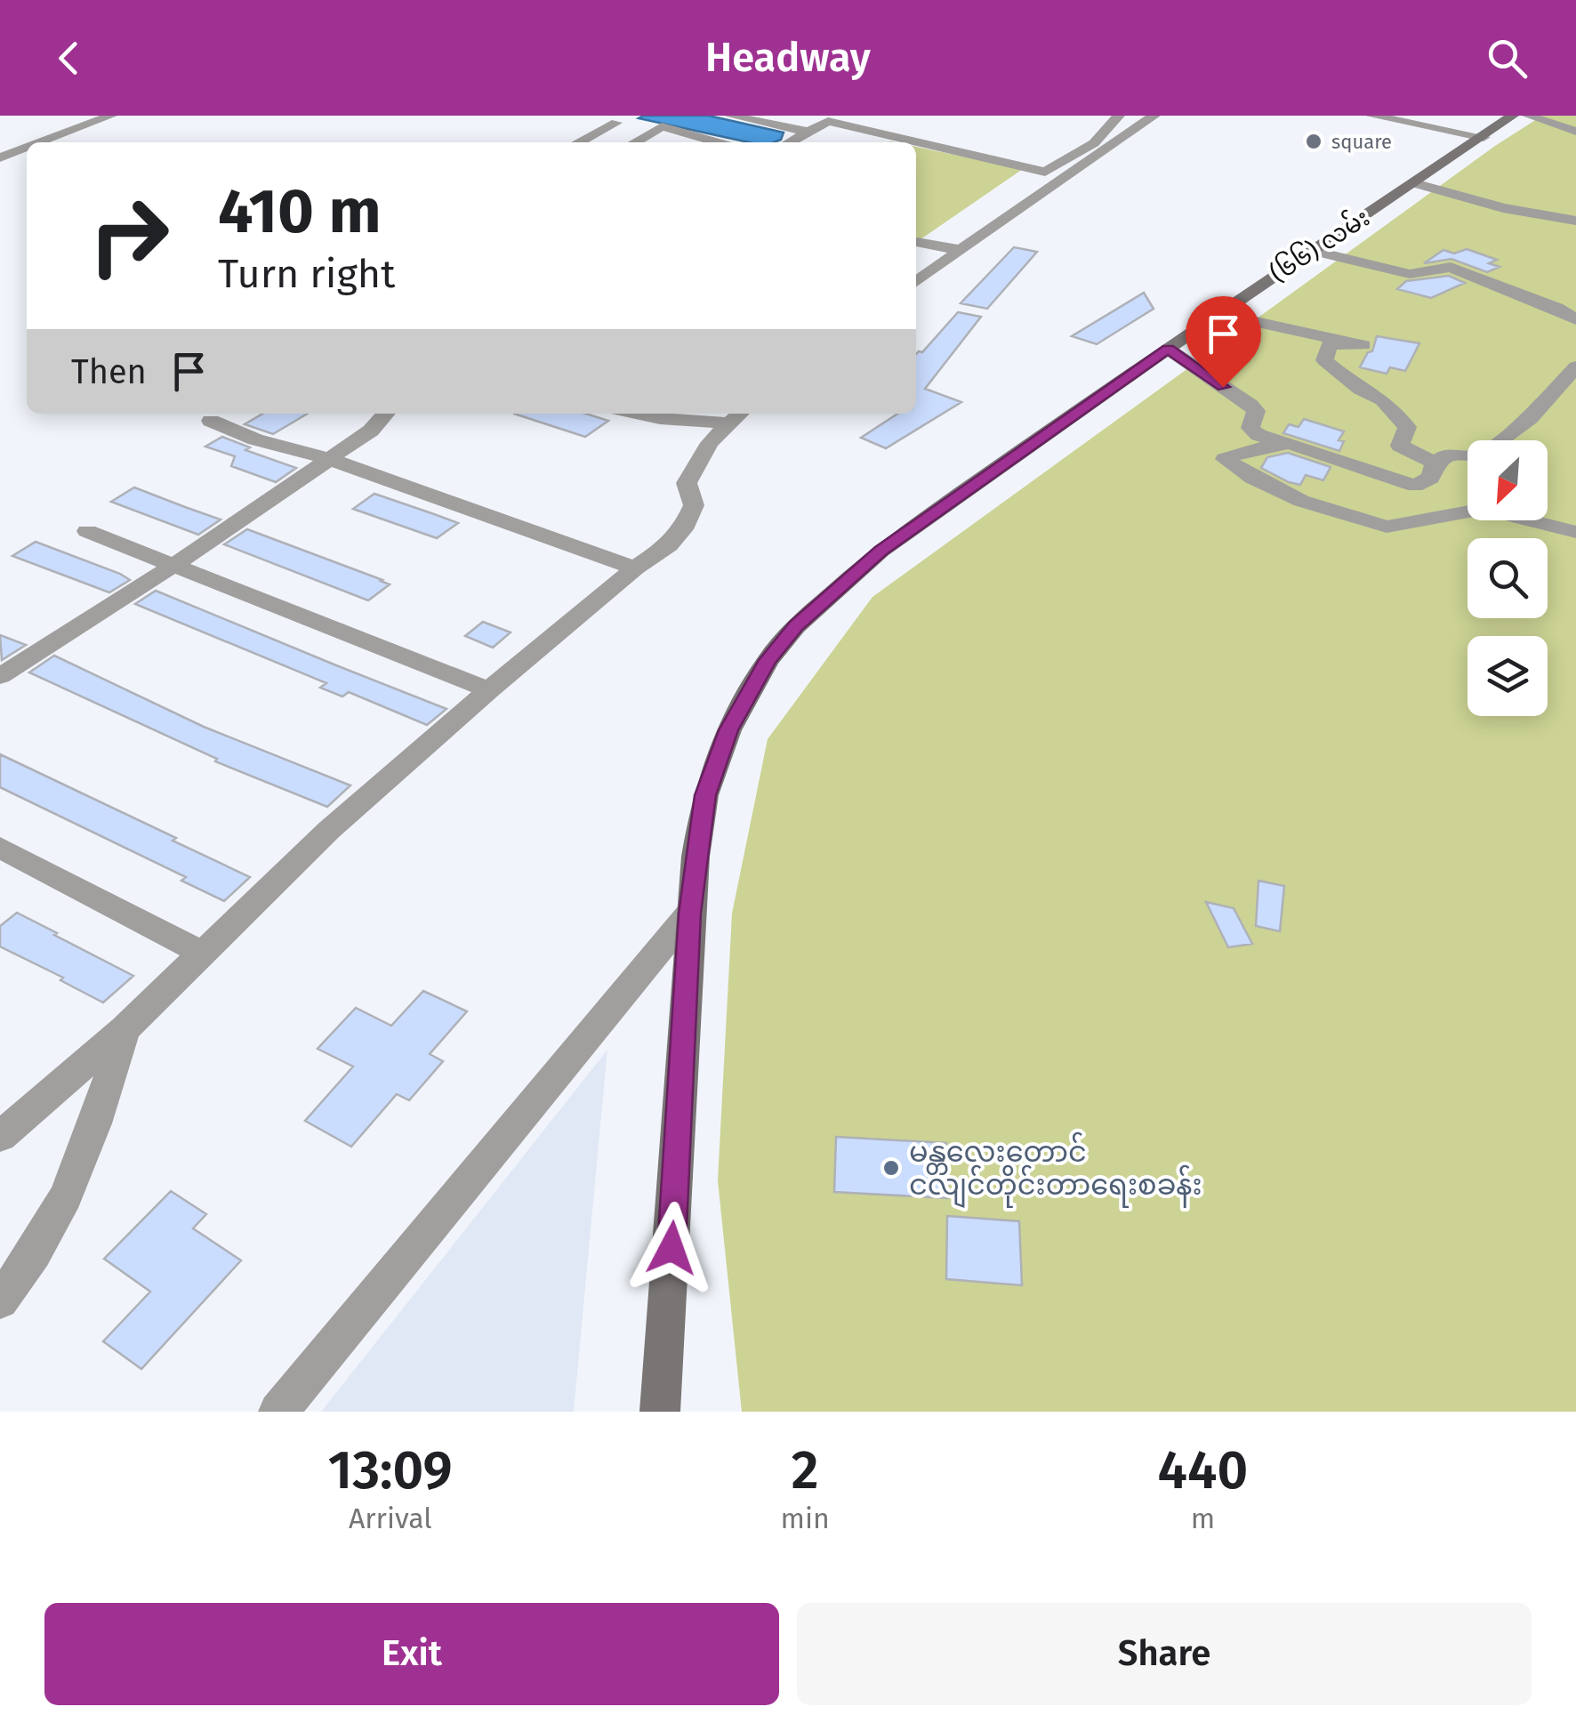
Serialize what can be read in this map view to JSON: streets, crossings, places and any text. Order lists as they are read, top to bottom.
{
  "streets": {
    "street": ["(၆၆) လမ်း"]
  },
  "places": ["square", "မန္တလေးတောင် ငလျင်တိုင်းတာရေးစခန်း"],
  "north": "bottom left",
  "page": {
    "header": "Headway",
    "turn": ["410 m", "Turn right"],
    "then": "Then",
    "eta": [
      "13:09",
      "Arrival",
      "2",
      "min",
      "440",
      "m"
    ],
    "buttons": ["Exit", "Share"]
  }
}
